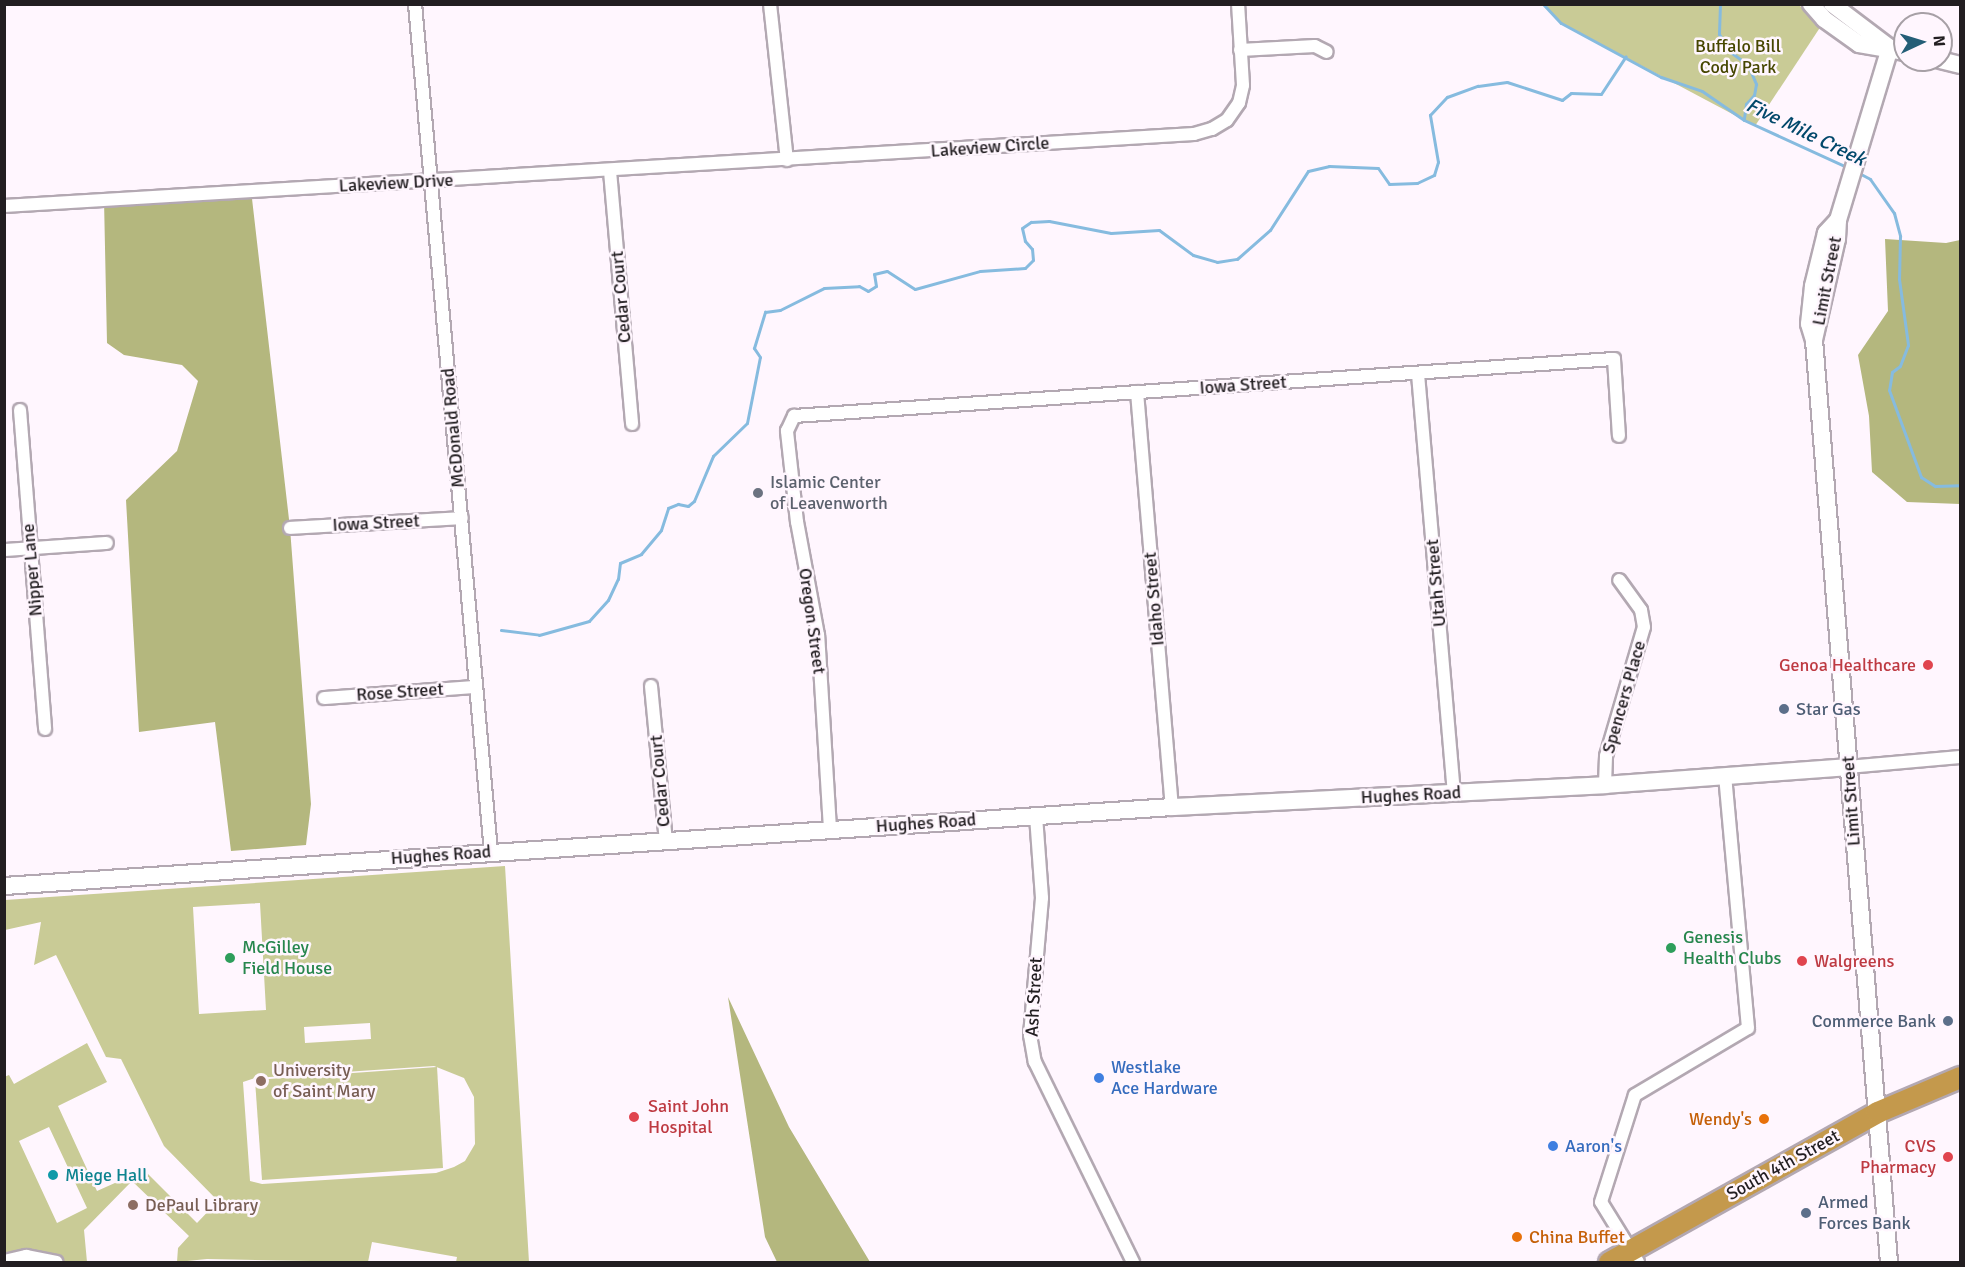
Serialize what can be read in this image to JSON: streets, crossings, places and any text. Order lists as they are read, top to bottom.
{
  "streets": {
    "highway": ["South 4th Street"],
    "street": [
      "Lakeview Circle",
      "Lakeview Drive",
      "Limit Street",
      "Cedar Court",
      "Iowa Street",
      "McDonald Road",
      "Nipper Lane",
      "Utah Street",
      "Idaho Street",
      "Oregon Street",
      "Rose Street",
      "Spencers Place",
      "Hughes Road",
      "Ash Street"
    ]
  },
  "crossings": [
    ["Lakeview Circle", "Lakeview Drive"],
    ["Lakeview Drive", "Cedar Court"],
    ["Lakeview Drive", "McDonald Road"],
    ["Limit Street", "Hughes Road"],
    ["Limit Street", "South 4th Street"],
    ["Cedar Court", "Hughes Road"],
    ["Iowa Street", "McDonald Road"],
    ["Iowa Street", "Utah Street"],
    ["Iowa Street", "Idaho Street"],
    ["Iowa Street", "Oregon Street"],
    ["McDonald Road", "Rose Street"],
    ["McDonald Road", "Hughes Road"],
    ["Utah Street", "Hughes Road"],
    ["Idaho Street", "Hughes Road"],
    ["Oregon Street", "Hughes Road"],
    ["Spencers Place", "Hughes Road"],
    ["Hughes Road", "Ash Street"]
  ],
  "water": ["Five Mile Creek"],
  "parks": ["Buffalo Bill Cody Park"],
  "places": [
    "Islamic Center of Leavenworth",
    "Genoa Healthcare",
    "Star Gas",
    "Genesis Health Clubs",
    "McGilley Field House",
    "Walgreens",
    "Commerce Bank",
    "Westlake Ace Hardware",
    "University of Saint Mary",
    "Saint John Hospital",
    "Wendy's",
    "Aaron's",
    "CVS Pharmacy",
    "Miege Hall",
    "DePaul Library",
    "Armed Forces Bank",
    "China Buffet"
  ],
  "north": "right"
}
